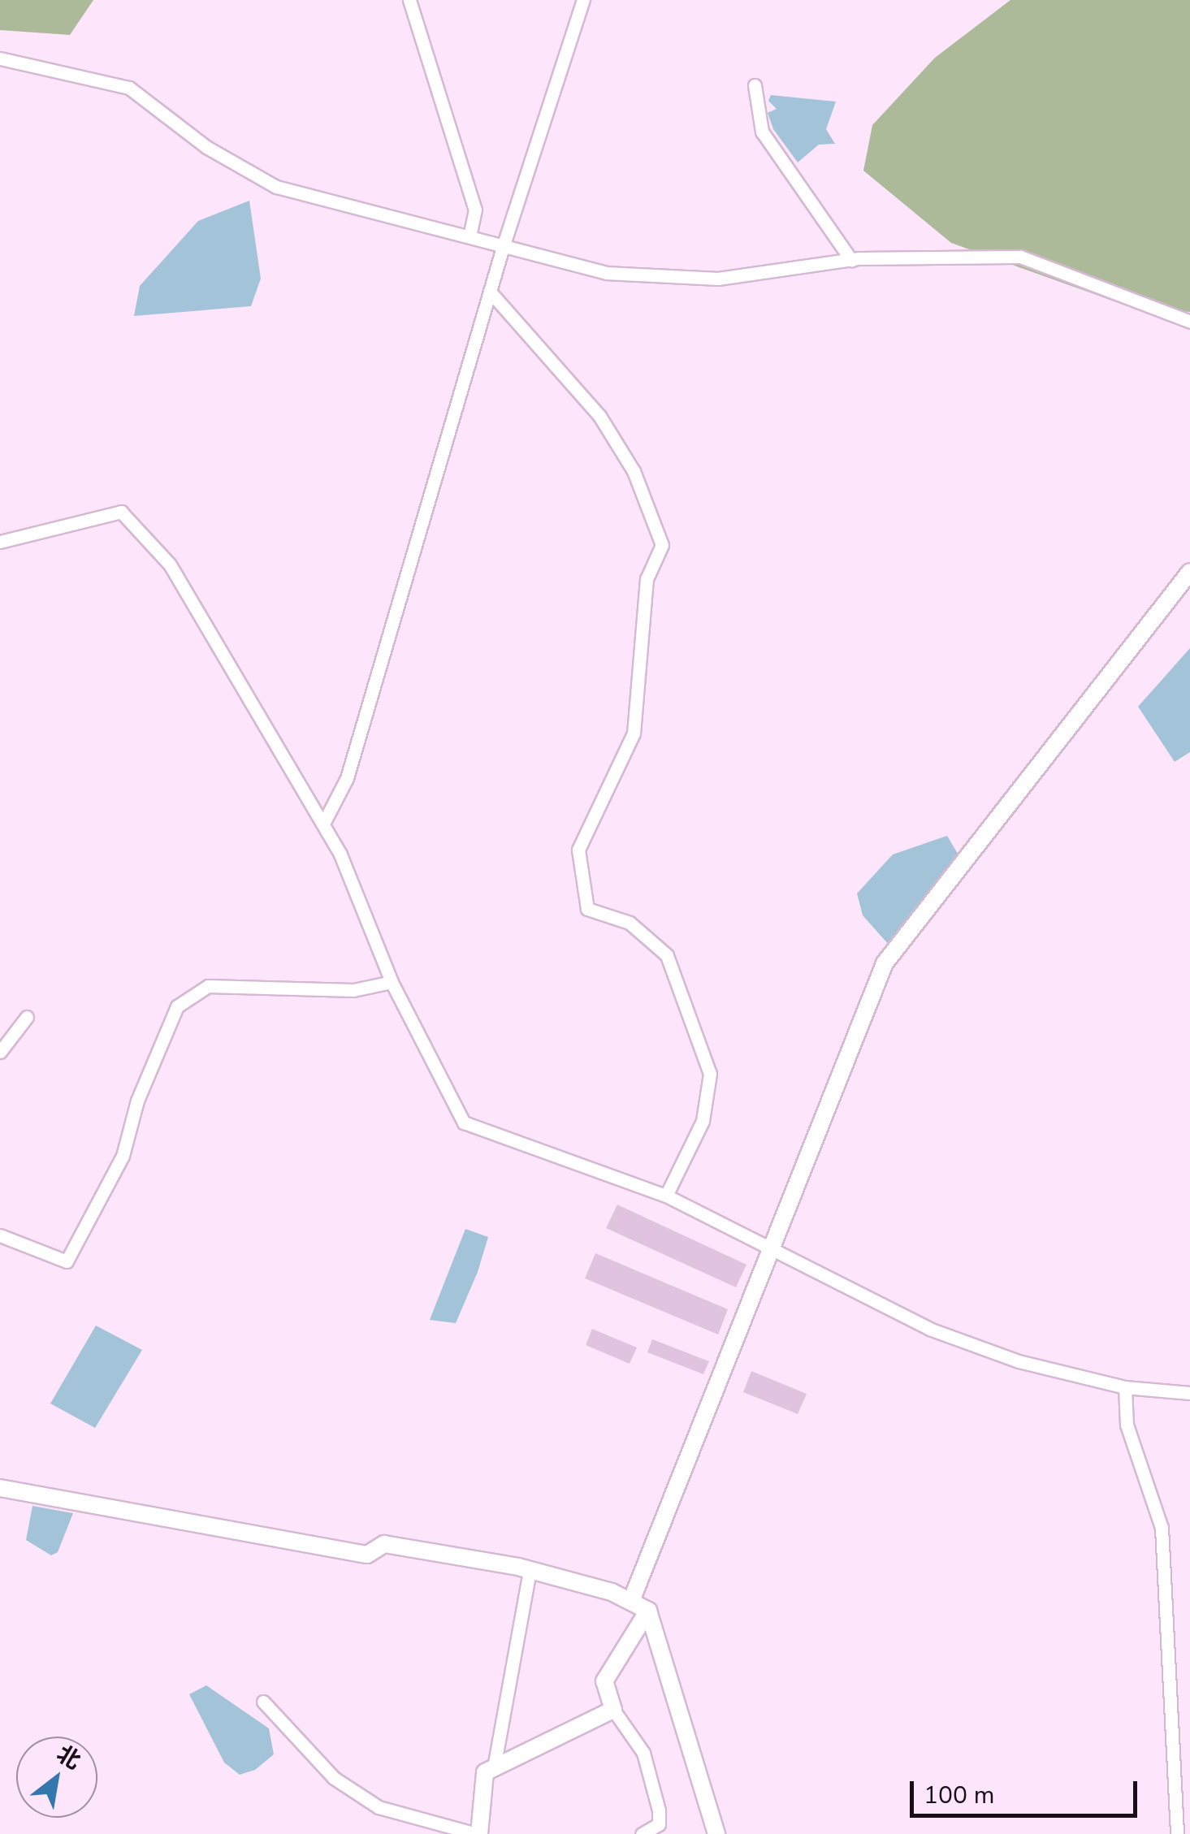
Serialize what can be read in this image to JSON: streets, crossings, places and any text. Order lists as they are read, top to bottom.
{
  "scale_bar": "100 m",
  "north": "top right"
}
